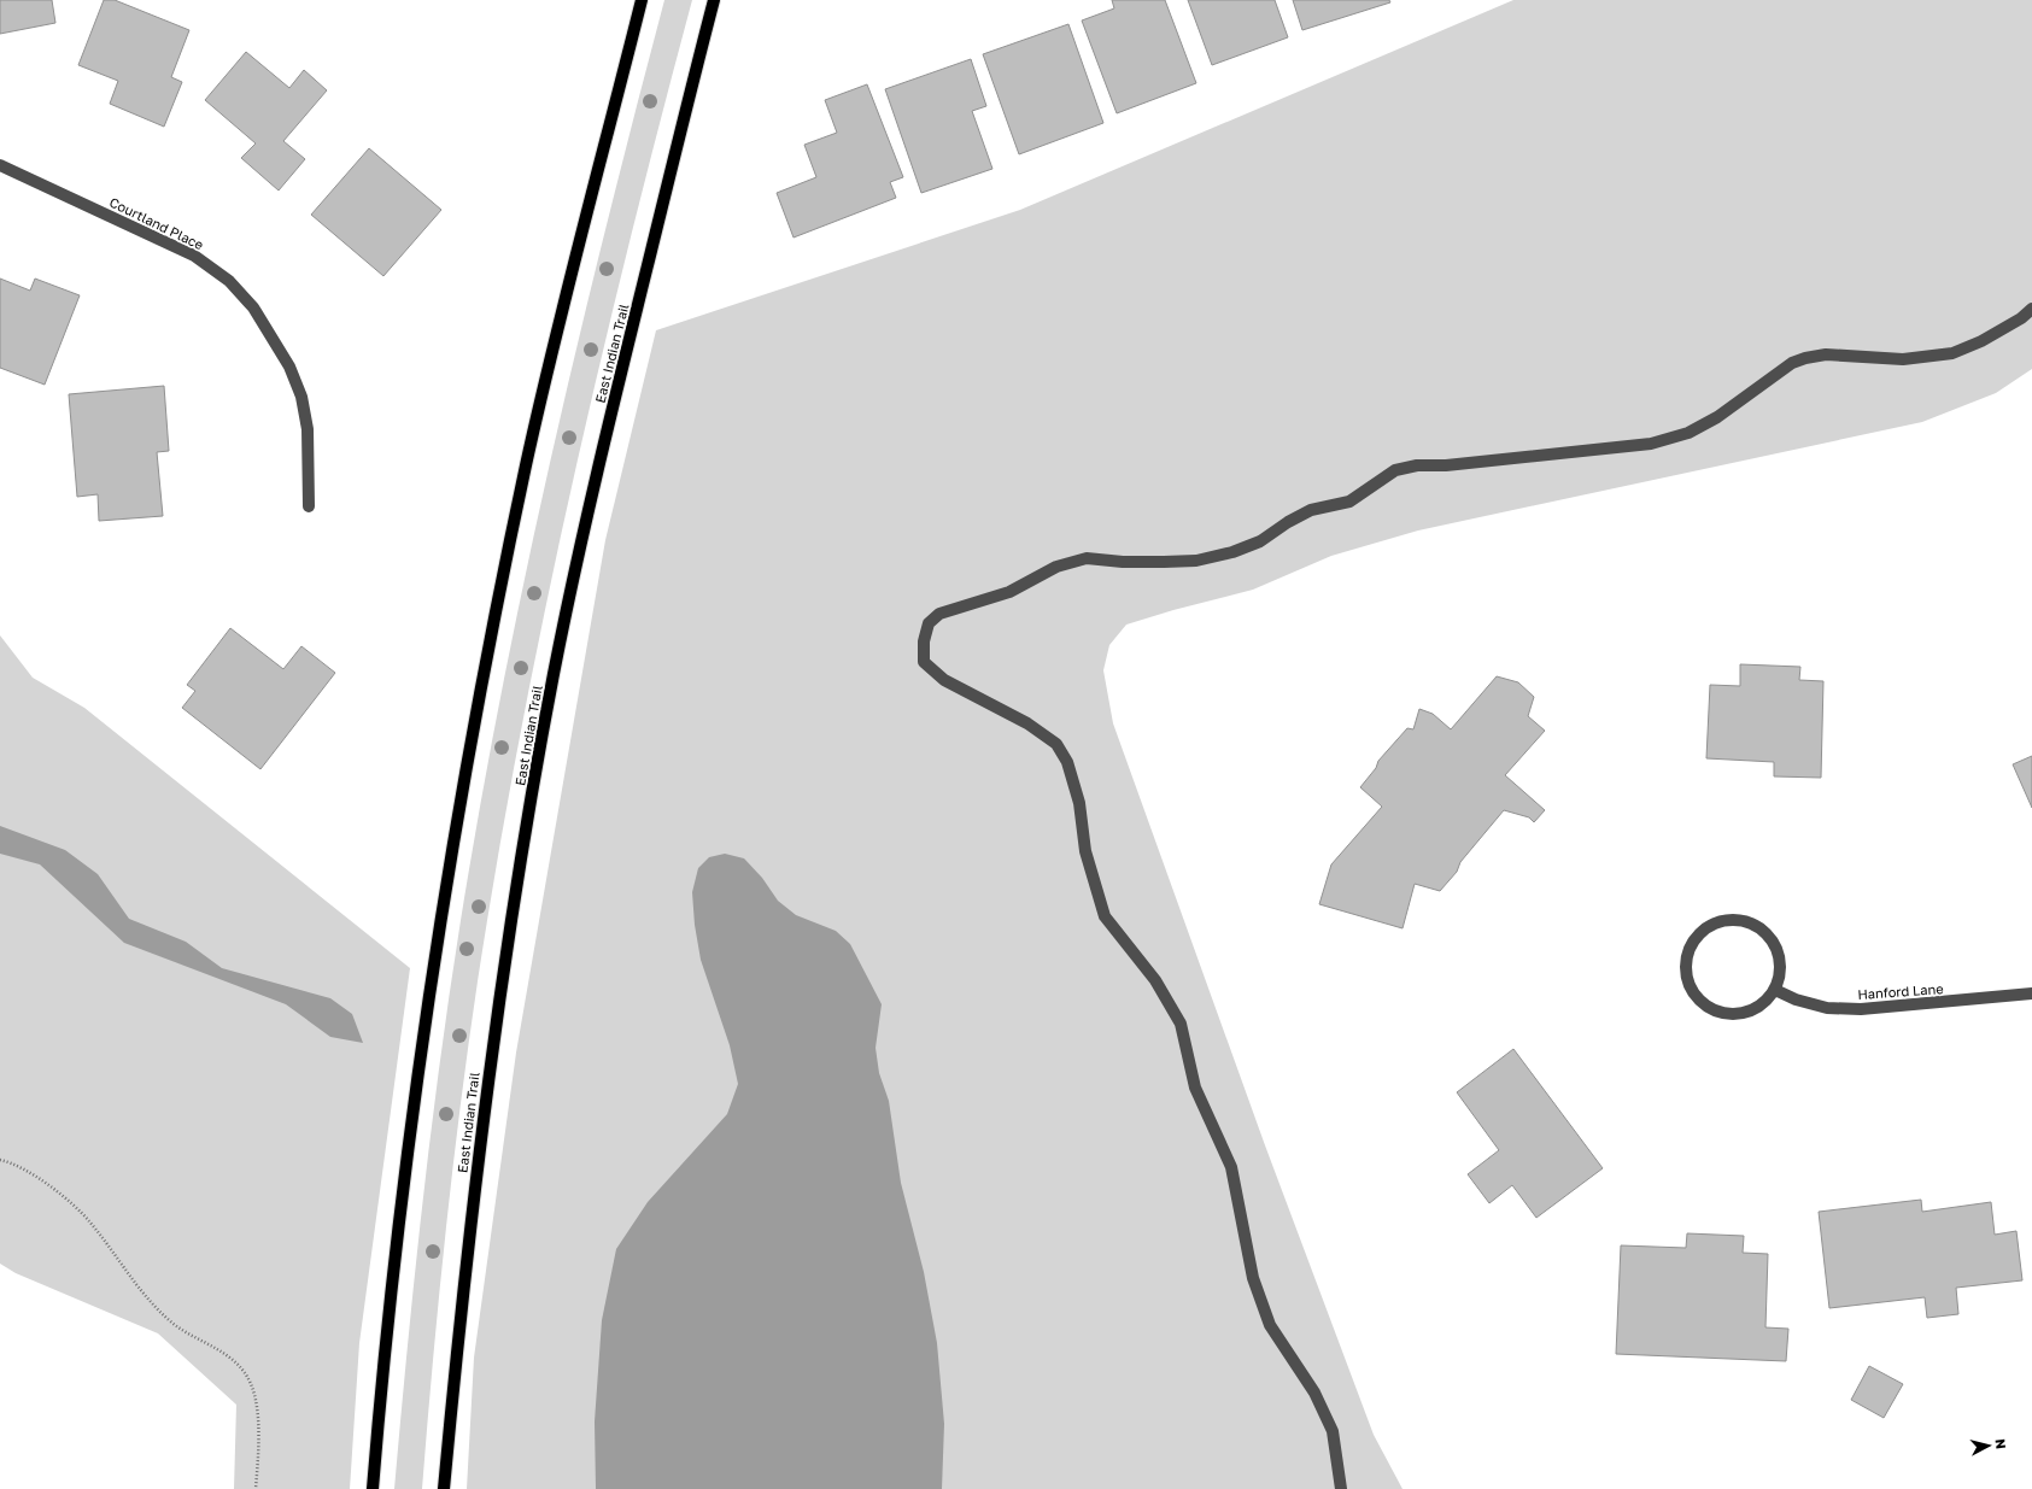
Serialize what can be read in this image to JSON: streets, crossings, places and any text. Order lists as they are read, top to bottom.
{
  "streets": {
    "main road": ["East Indian Trail"],
    "street": ["Courtland Place", "Hanford Lane"]
  },
  "north": "right"
}
